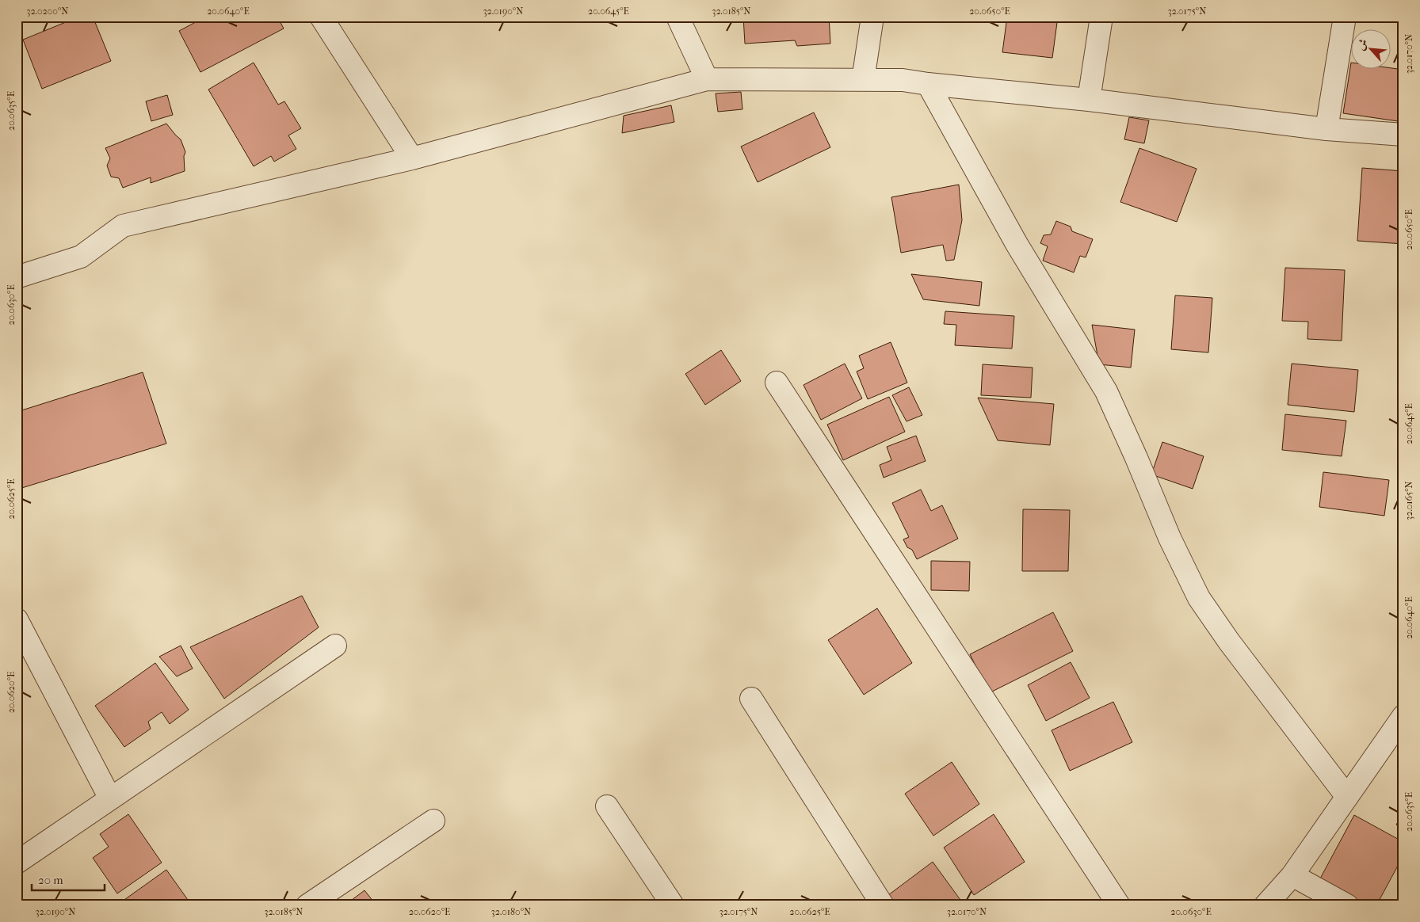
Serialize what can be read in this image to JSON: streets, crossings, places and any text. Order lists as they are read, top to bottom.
{
  "scale_bar": "20 m",
  "north": "top left",
  "coordinates": [
    "32.0200°N",
    "20.0640°E",
    "32.0190°N",
    "20.0645°E",
    "32.0185°N",
    "20.0650°E",
    "32.0175°N",
    "32.0170°N",
    "20.0635°E",
    "20.0630°E",
    "20.0625°E",
    "32.0165°N",
    "20.0620°E",
    "32.0180°N"
  ]
}
